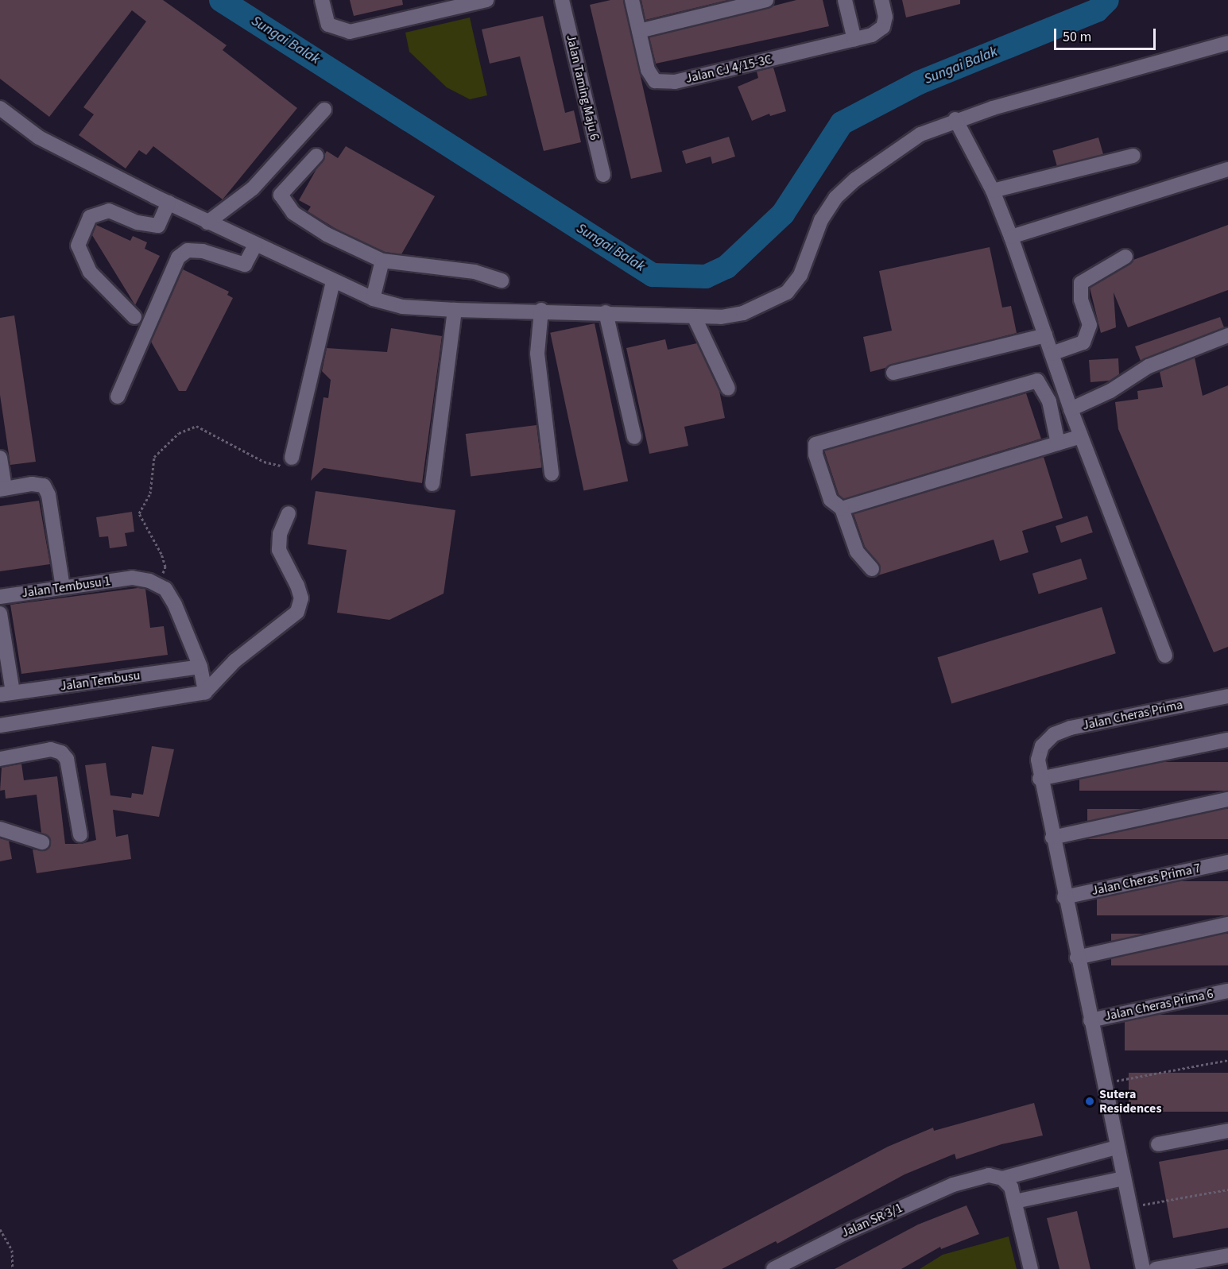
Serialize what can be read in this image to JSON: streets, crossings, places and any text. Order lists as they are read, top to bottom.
{
  "streets": {
    "street": [
      "Jalan CJ 4/15-3C",
      "Jalan Taming Maju 6",
      "Jalan Tembusu 1",
      "Jalan Tembusu",
      "Jalan Cheras Prima",
      "Jalan Cheras Prima 7",
      "Jalan Cheras Prima 6",
      "Jalan SR 3/1"
    ]
  },
  "water": ["Sungai Balak"],
  "places": ["Sutera Residences"],
  "scale_bar": "50 m"
}
